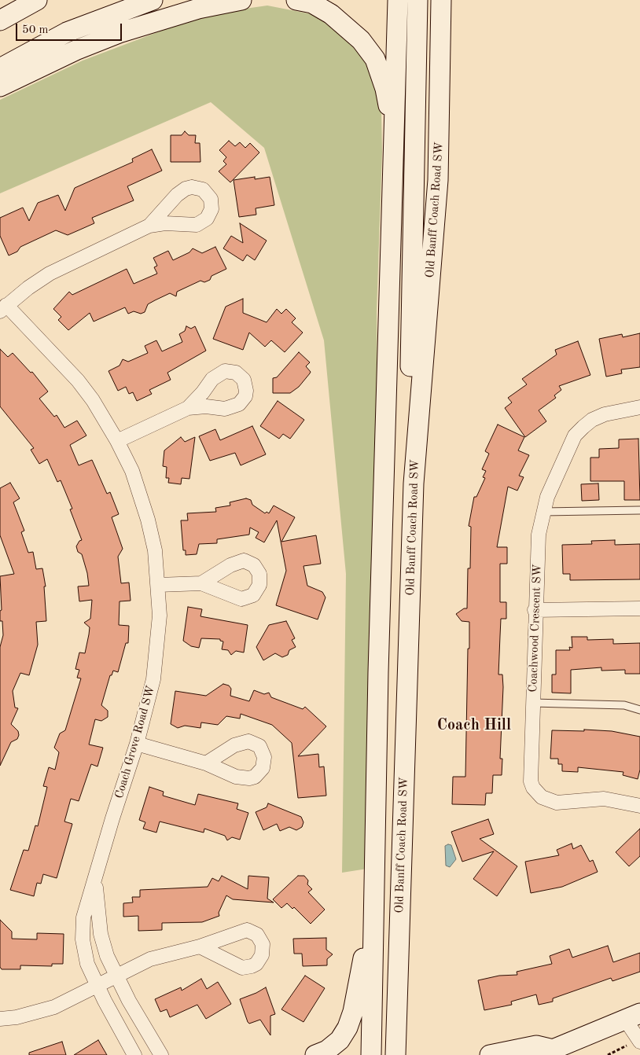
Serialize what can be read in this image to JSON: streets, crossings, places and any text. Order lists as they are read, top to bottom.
{
  "streets": {
    "main road": ["Old Banff Coach Road SW"],
    "street": ["Coachwood Crescent SW", "Coach Grove Road SW"]
  },
  "districts": ["Coach Hill"],
  "scale_bar": "50 m"
}
